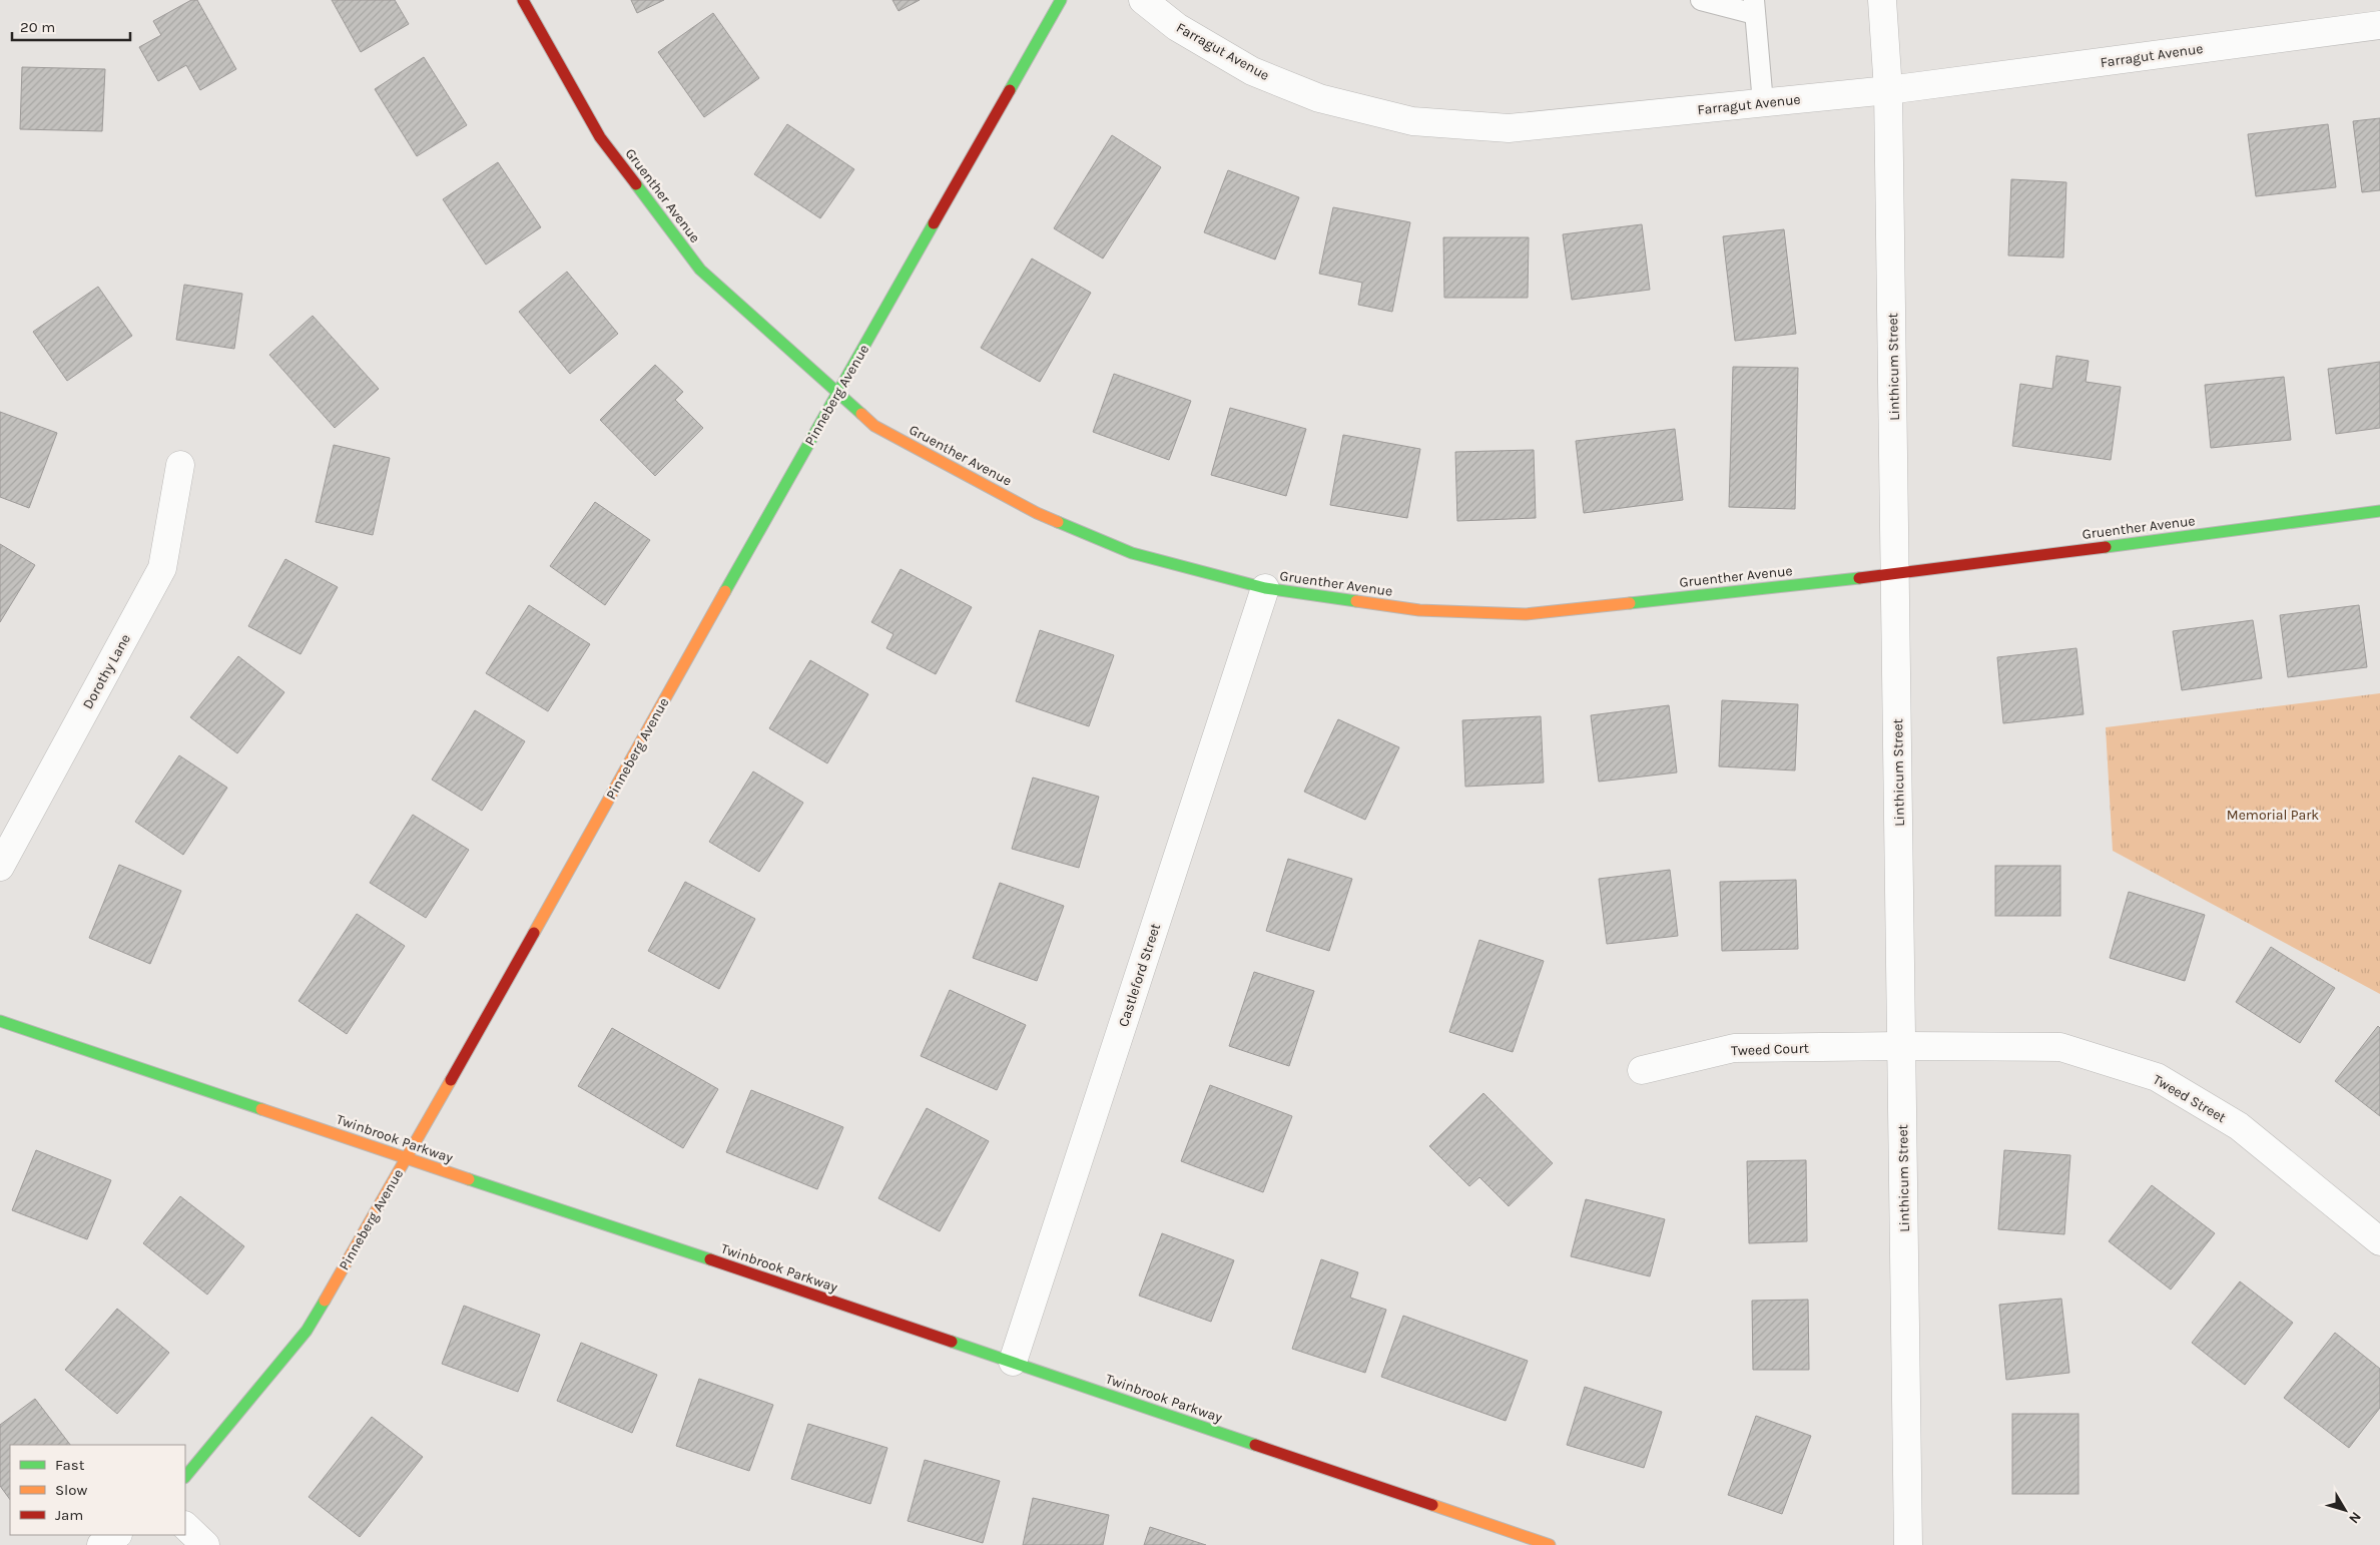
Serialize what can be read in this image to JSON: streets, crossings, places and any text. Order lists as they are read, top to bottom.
{
  "streets": {
    "street": [
      "Farragut Avenue",
      "Gruenther Avenue",
      "Linthicum Street",
      "Pinneberg Avenue",
      "Dorothy Lane",
      "Castleford Street",
      "Tweed Court",
      "Tweed Street",
      "Twinbrook Parkway"
    ]
  },
  "crossings": [
    ["Farragut Avenue", "Linthicum Street"],
    ["Gruenther Avenue", "Linthicum Street"],
    ["Gruenther Avenue", "Pinneberg Avenue"],
    ["Gruenther Avenue", "Castleford Street"],
    ["Linthicum Street", "Tweed Court"],
    ["Linthicum Street", "Tweed Street"],
    ["Pinneberg Avenue", "Twinbrook Parkway"],
    ["Castleford Street", "Twinbrook Parkway"],
    ["Tweed Court", "Tweed Street"]
  ],
  "parks": ["Memorial Park"],
  "legend": ["Fast", "Slow", "Jam"],
  "scale_bar": "20 m",
  "north": "bottom right"
}
